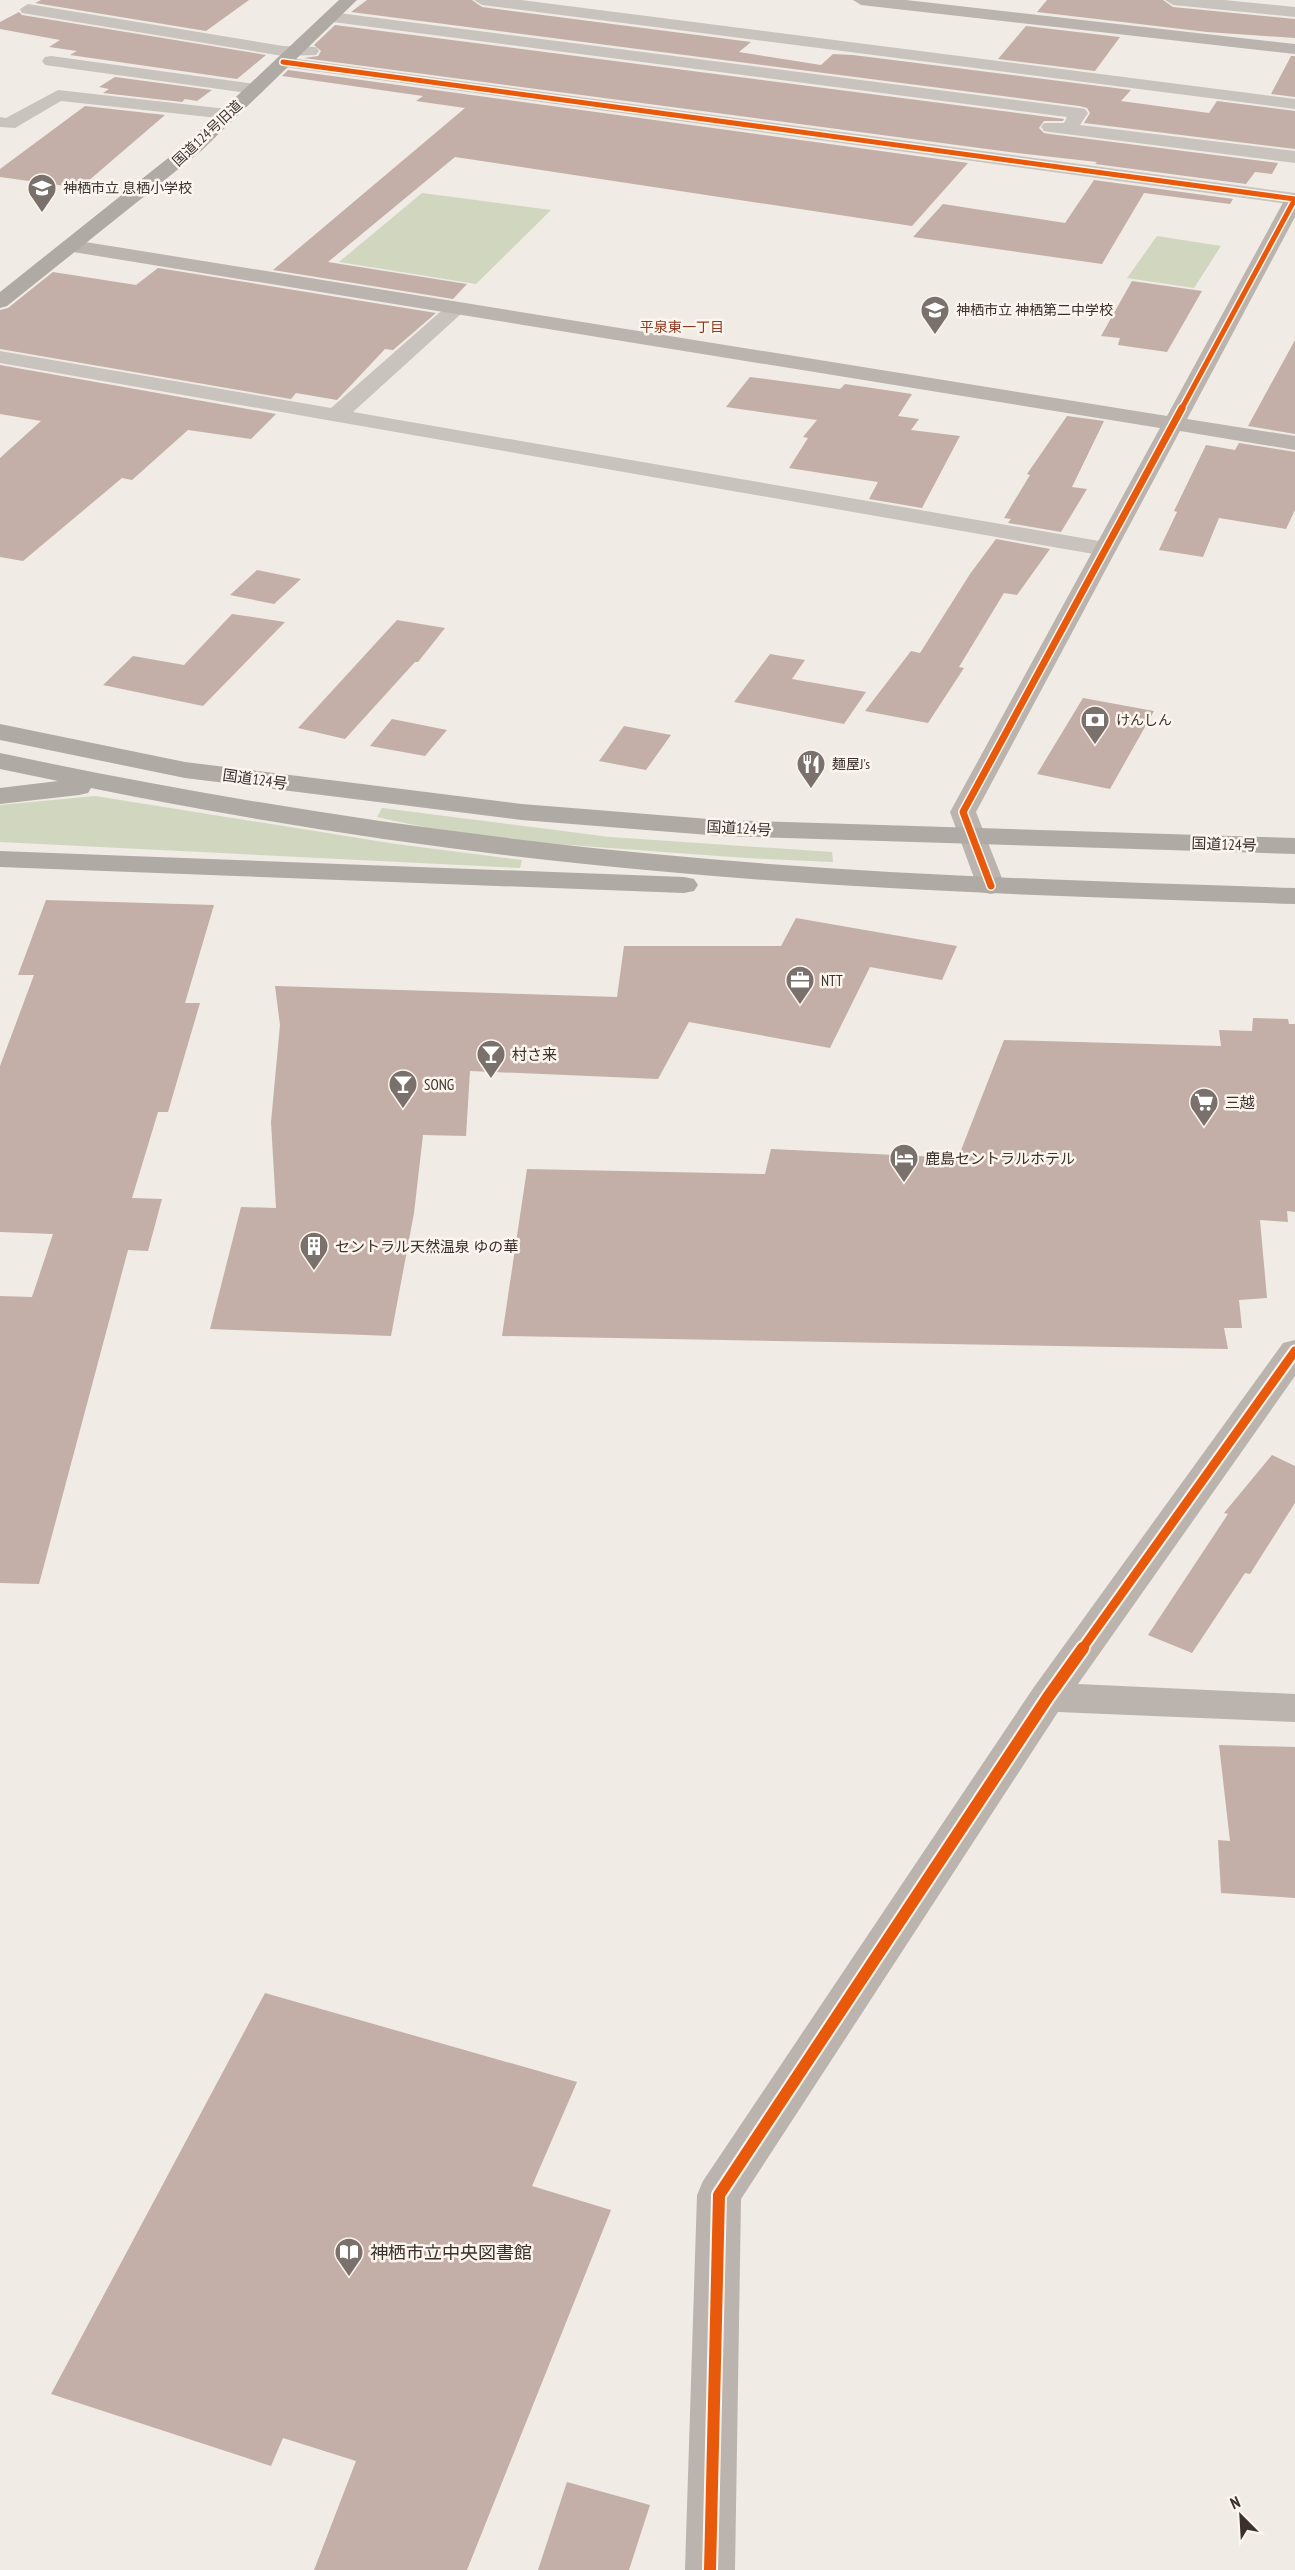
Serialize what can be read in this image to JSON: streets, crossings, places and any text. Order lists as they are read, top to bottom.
{
  "streets": {
    "highway": ["国道124号旧道", "国道124号"]
  },
  "districts": ["平泉東一丁目"],
  "places": {
    "school or university": ["神栖市立 息栖小学校", "神栖市立 神栖第二中学校"],
    "bank": ["けんしん"],
    "restaurant": ["麺屋J's"],
    "office": ["NTT"],
    "bar": ["村さ来", "SONG"],
    "supermarket": ["三越"],
    "hotel": ["鹿島セントラルホテル"],
    "building": ["セントラル天然温泉 ゆの華"],
    "library": ["神栖市立中央図書館"]
  },
  "north": "top left"
}
